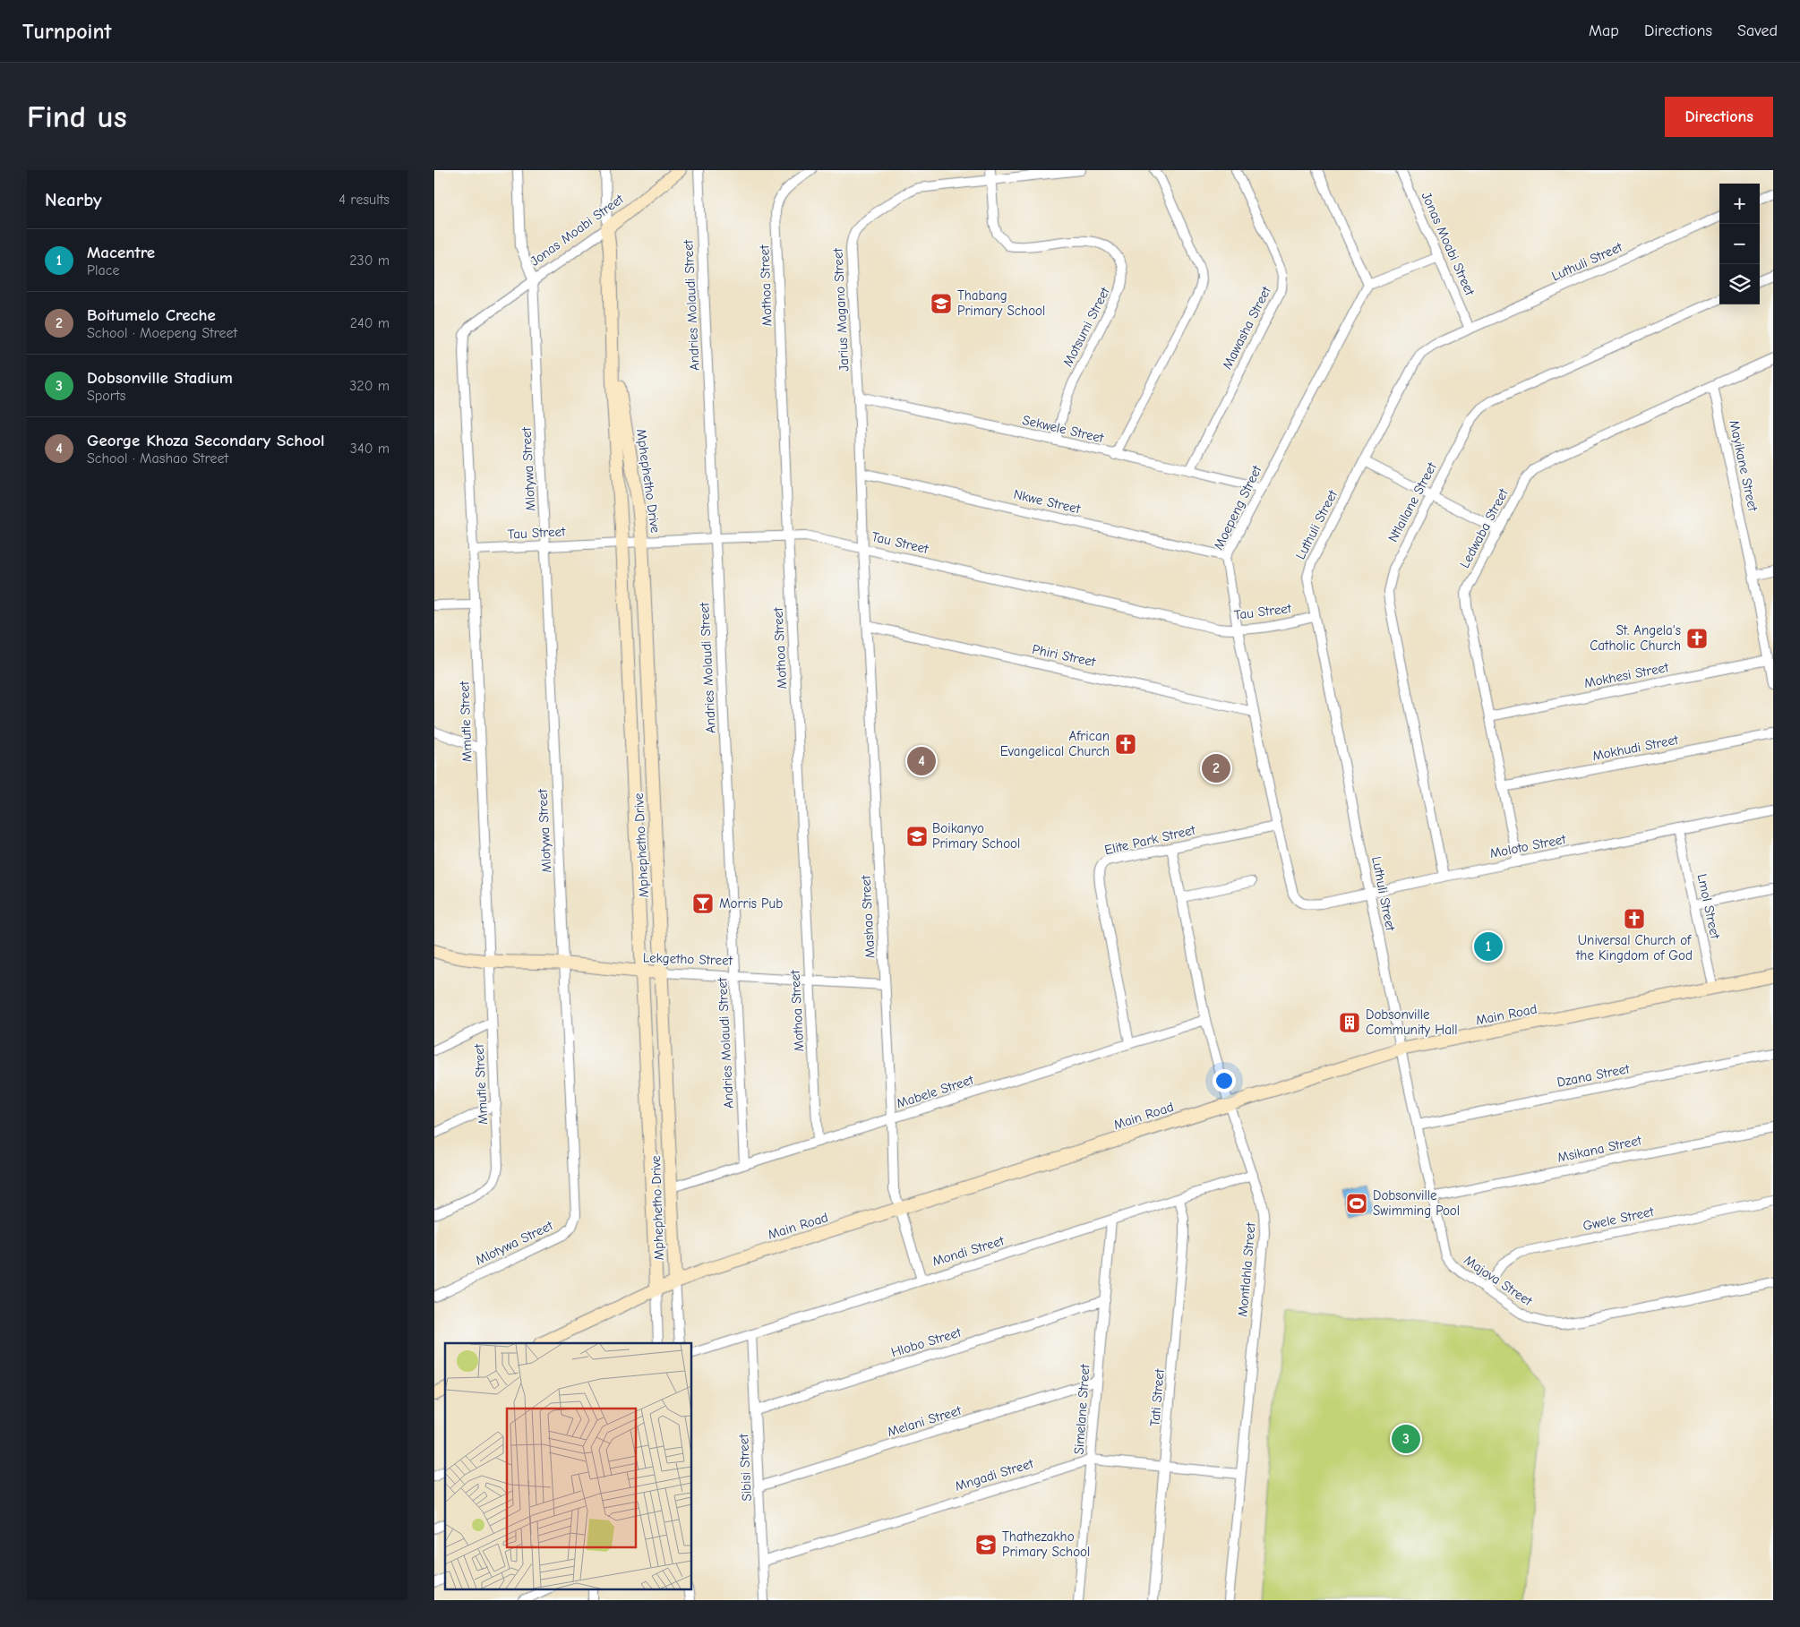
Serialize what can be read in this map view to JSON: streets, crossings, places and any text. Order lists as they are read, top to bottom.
{
  "streets": {
    "street": [
      "Jonas Moabi Street",
      "Luthuli Street",
      "Mothoa Street",
      "Andries Molaudi Street",
      "Jarius Magano Street",
      "Motsumi Street",
      "Mawasha Street",
      "Sekwele Street",
      "Mayikane Street",
      "Mlotywa Street",
      "Mphephetho Drive",
      "Nkwe Street",
      "Ntlailane Street",
      "Moepeng Street",
      "Ledwaba Street",
      "Tau Street",
      "Phiri Street",
      "Mokhesi Street",
      "Mmutle Street",
      "Mokhudi Street",
      "Elite Park Street",
      "Moloto Street",
      "Lmol Street",
      "Mashao Street",
      "Lekgetho Street",
      "Main Road",
      "Dzana Street",
      "Mabele Street",
      "Msikana Street",
      "Gwele Street",
      "Mondi Street",
      "Montlahla Street",
      "Majova Street",
      "Hlobo Street",
      "Tati Street",
      "Simelane Street",
      "Melani Street",
      "Sibisi Street",
      "Mngadi Street"
    ]
  },
  "crossings": [
    ["Jonas Moabi Street", "Luthuli Street"],
    ["Jonas Moabi Street", "Mlotywa Street"],
    ["Jonas Moabi Street", "Mphephetho Drive"],
    ["Jonas Moabi Street", "Mmutle Street"],
    ["Luthuli Street", "Tau Street"],
    ["Luthuli Street", "Moloto Street"],
    ["Luthuli Street", "Main Road"],
    ["Luthuli Street", "Majova Street"],
    ["Mothoa Street", "Tau Street"],
    ["Mothoa Street", "Lekgetho Street"],
    ["Mothoa Street", "Mabele Street"],
    ["Andries Molaudi Street", "Tau Street"],
    ["Andries Molaudi Street", "Lekgetho Street"],
    ["Andries Molaudi Street", "Mabele Street"],
    ["Jarius Magano Street", "Motsumi Street"],
    ["Jarius Magano Street", "Sekwele Street"],
    ["Jarius Magano Street", "Nkwe Street"],
    ["Jarius Magano Street", "Tau Street"],
    ["Jarius Magano Street", "Mashao Street"],
    ["Motsumi Street", "Sekwele Street"],
    ["Mawasha Street", "Sekwele Street"],
    ["Sekwele Street", "Moepeng Street"],
    ["Mayikane Street", "Ledwaba Street"],
    ["Mayikane Street", "Mokhesi Street"],
    ["Mlotywa Street", "Tau Street"],
    ["Mlotywa Street", "Mmutle Street"],
    ["Mlotywa Street", "Lekgetho Street"],
    ["Mphephetho Drive", "Tau Street"],
    ["Mphephetho Drive", "Lekgetho Street"],
    ["Mphephetho Drive", "Main Road"],
    ["Mphephetho Drive", "Mabele Street"],
    ["Nkwe Street", "Moepeng Street"],
    ["Ntlailane Street", "Moloto Street"],
    ["Moepeng Street", "Tau Street"],
    ["Moepeng Street", "Phiri Street"],
    ["Moepeng Street", "Elite Park Street"],
    ["Moepeng Street", "Moloto Street"],
    ["Ledwaba Street", "Mokhesi Street"],
    ["Ledwaba Street", "Mokhudi Street"],
    ["Ledwaba Street", "Moloto Street"],
    ["Tau Street", "Mmutle Street"],
    ["Tau Street", "Mashao Street"],
    ["Phiri Street", "Mashao Street"],
    ["Mmutle Street", "Lekgetho Street"],
    ["Elite Park Street", "Mabele Street"],
    ["Elite Park Street", "Montlahla Street"],
    ["Moloto Street", "Lmol Street"],
    ["Lmol Street", "Main Road"],
    ["Mashao Street", "Lekgetho Street"],
    ["Mashao Street", "Main Road"],
    ["Mashao Street", "Mabele Street"],
    ["Mashao Street", "Mondi Street"],
    ["Main Road", "Montlahla Street"],
    ["Main Road", "Majova Street"],
    ["Dzana Street", "Majova Street"],
    ["Mabele Street", "Montlahla Street"],
    ["Msikana Street", "Majova Street"],
    ["Gwele Street", "Majova Street"],
    ["Mondi Street", "Montlahla Street"],
    ["Mondi Street", "Tati Street"],
    ["Mondi Street", "Simelane Street"],
    ["Mondi Street", "Sibisi Street"],
    ["Montlahla Street", "Mngadi Street"],
    ["Hlobo Street", "Simelane Street"],
    ["Hlobo Street", "Sibisi Street"],
    ["Tati Street", "Mngadi Street"],
    ["Simelane Street", "Melani Street"],
    ["Simelane Street", "Mngadi Street"],
    ["Melani Street", "Sibisi Street"],
    ["Sibisi Street", "Mngadi Street"]
  ],
  "places": {
    "school or university": ["Thabang Primary School", "Boikanyo Primary School", "Thathezakho Primary School"],
    "church": ["St. Angela's Catholic Church", "African Evangelical Church", "Universal Church of the Kingdom of God"],
    "bar": ["Morris Pub"],
    "building": ["Dobsonville Community Hall"],
    "sports": ["Dobsonville Swimming Pool"]
  },
  "page": {
    "header": "Turnpoint",
    "nav": ["Map", "Directions", "Saved"],
    "buttons": "Directions",
    "title": "Find us",
    "heading": ["Nearby", "4 results"],
    "map_buttons": ["+", "−"],
    "list": [
      {
        "mark": "1",
        "name": "Macentre",
        "note": "Place",
        "value": "230 m"
      },
      {
        "mark": "2",
        "name": "Boitumelo Creche",
        "note": "School · Moepeng Street",
        "value": "240 m"
      },
      {
        "mark": "3",
        "name": "Dobsonville Stadium",
        "note": "Sports",
        "value": "320 m"
      },
      {
        "mark": "4",
        "name": "George Khoza Secondary School",
        "note": "School · Mashao Street",
        "value": "340 m"
      }
    ],
    "pins": [
      "4",
      "2",
      "1",
      "3"
    ]
  }
}
